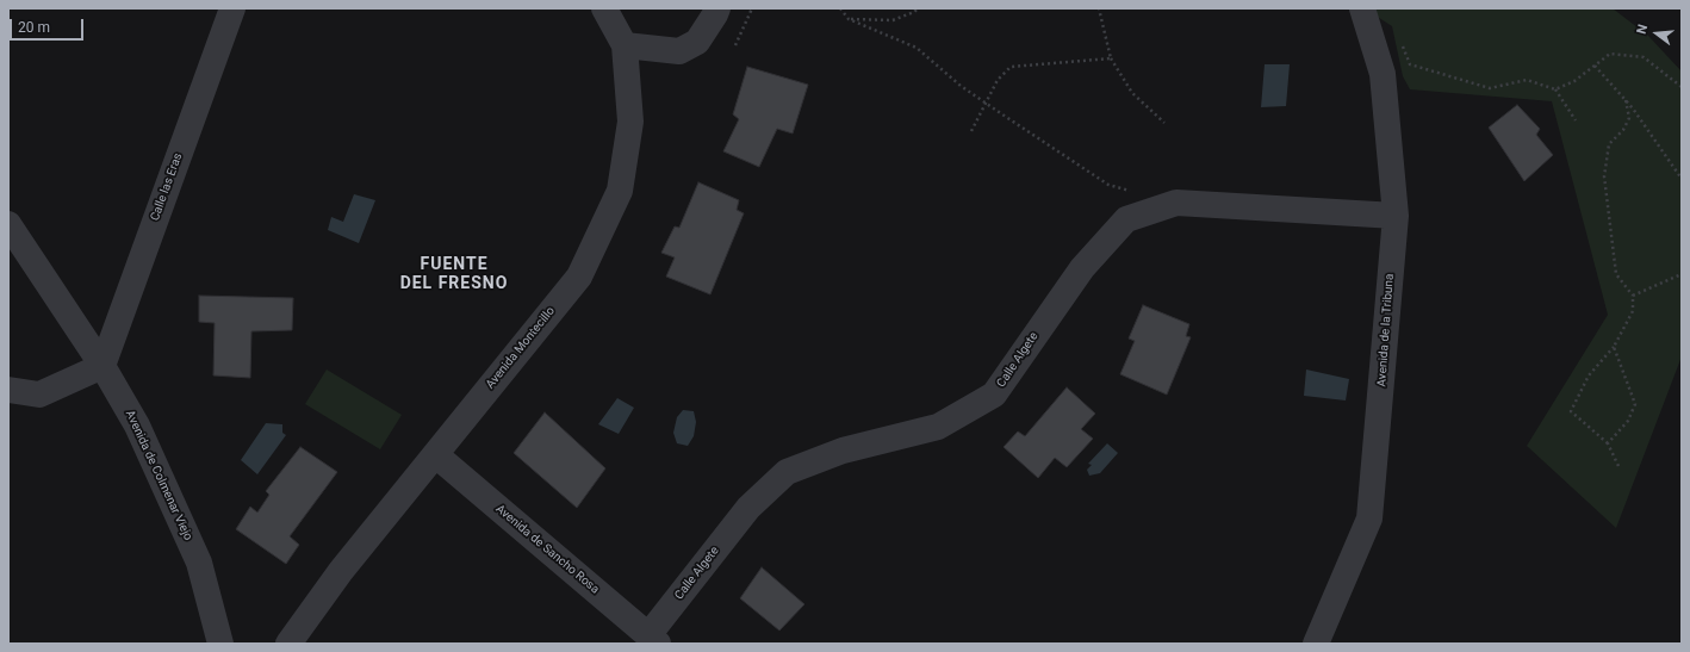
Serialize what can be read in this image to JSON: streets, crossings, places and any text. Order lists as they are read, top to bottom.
{
  "streets": {
    "street": [
      "Calle las Eras",
      "Avenida de la Tribuna",
      "Avenida Montecillo",
      "Calle Algete",
      "Avenida de Colmenar Viejo",
      "Avenida de Sancho Rosa"
    ]
  },
  "crossings": [
    ["Calle las Eras", "Avenida de Colmenar Viejo"],
    ["Avenida de la Tribuna", "Calle Algete"],
    ["Avenida Montecillo", "Avenida de Sancho Rosa"],
    ["Calle Algete", "Avenida de Sancho Rosa"]
  ],
  "districts": ["FUENTE DEL FRESNO"],
  "scale_bar": "20 m",
  "north": "left"
}
